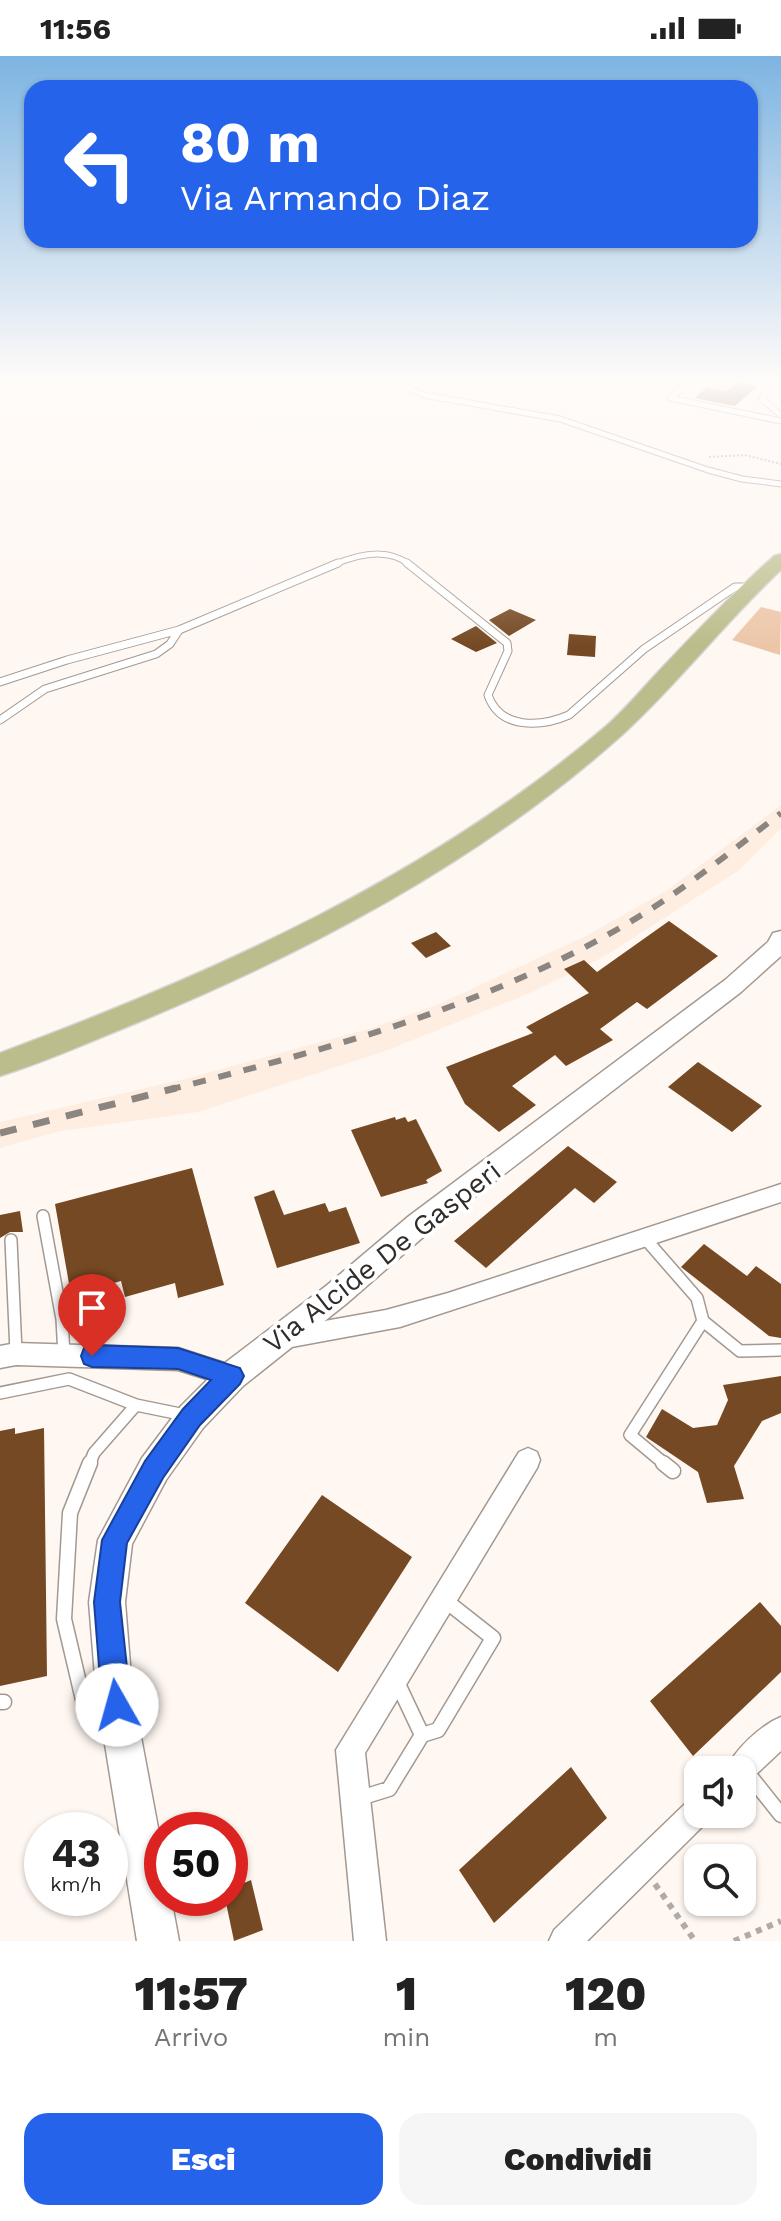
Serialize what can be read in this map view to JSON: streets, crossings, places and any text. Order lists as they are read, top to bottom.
{
  "streets": {
    "main road": ["Via Alcide De Gasperi"]
  },
  "page": {
    "status": "11:56",
    "turn": ["80 m", "Via Armando Diaz"],
    "speed": "43 km/h",
    "limit": "50",
    "eta": [
      "11:57",
      "Arrivo",
      "1",
      "min",
      "120",
      "m"
    ],
    "buttons": ["Esci", "Condividi"]
  }
}
